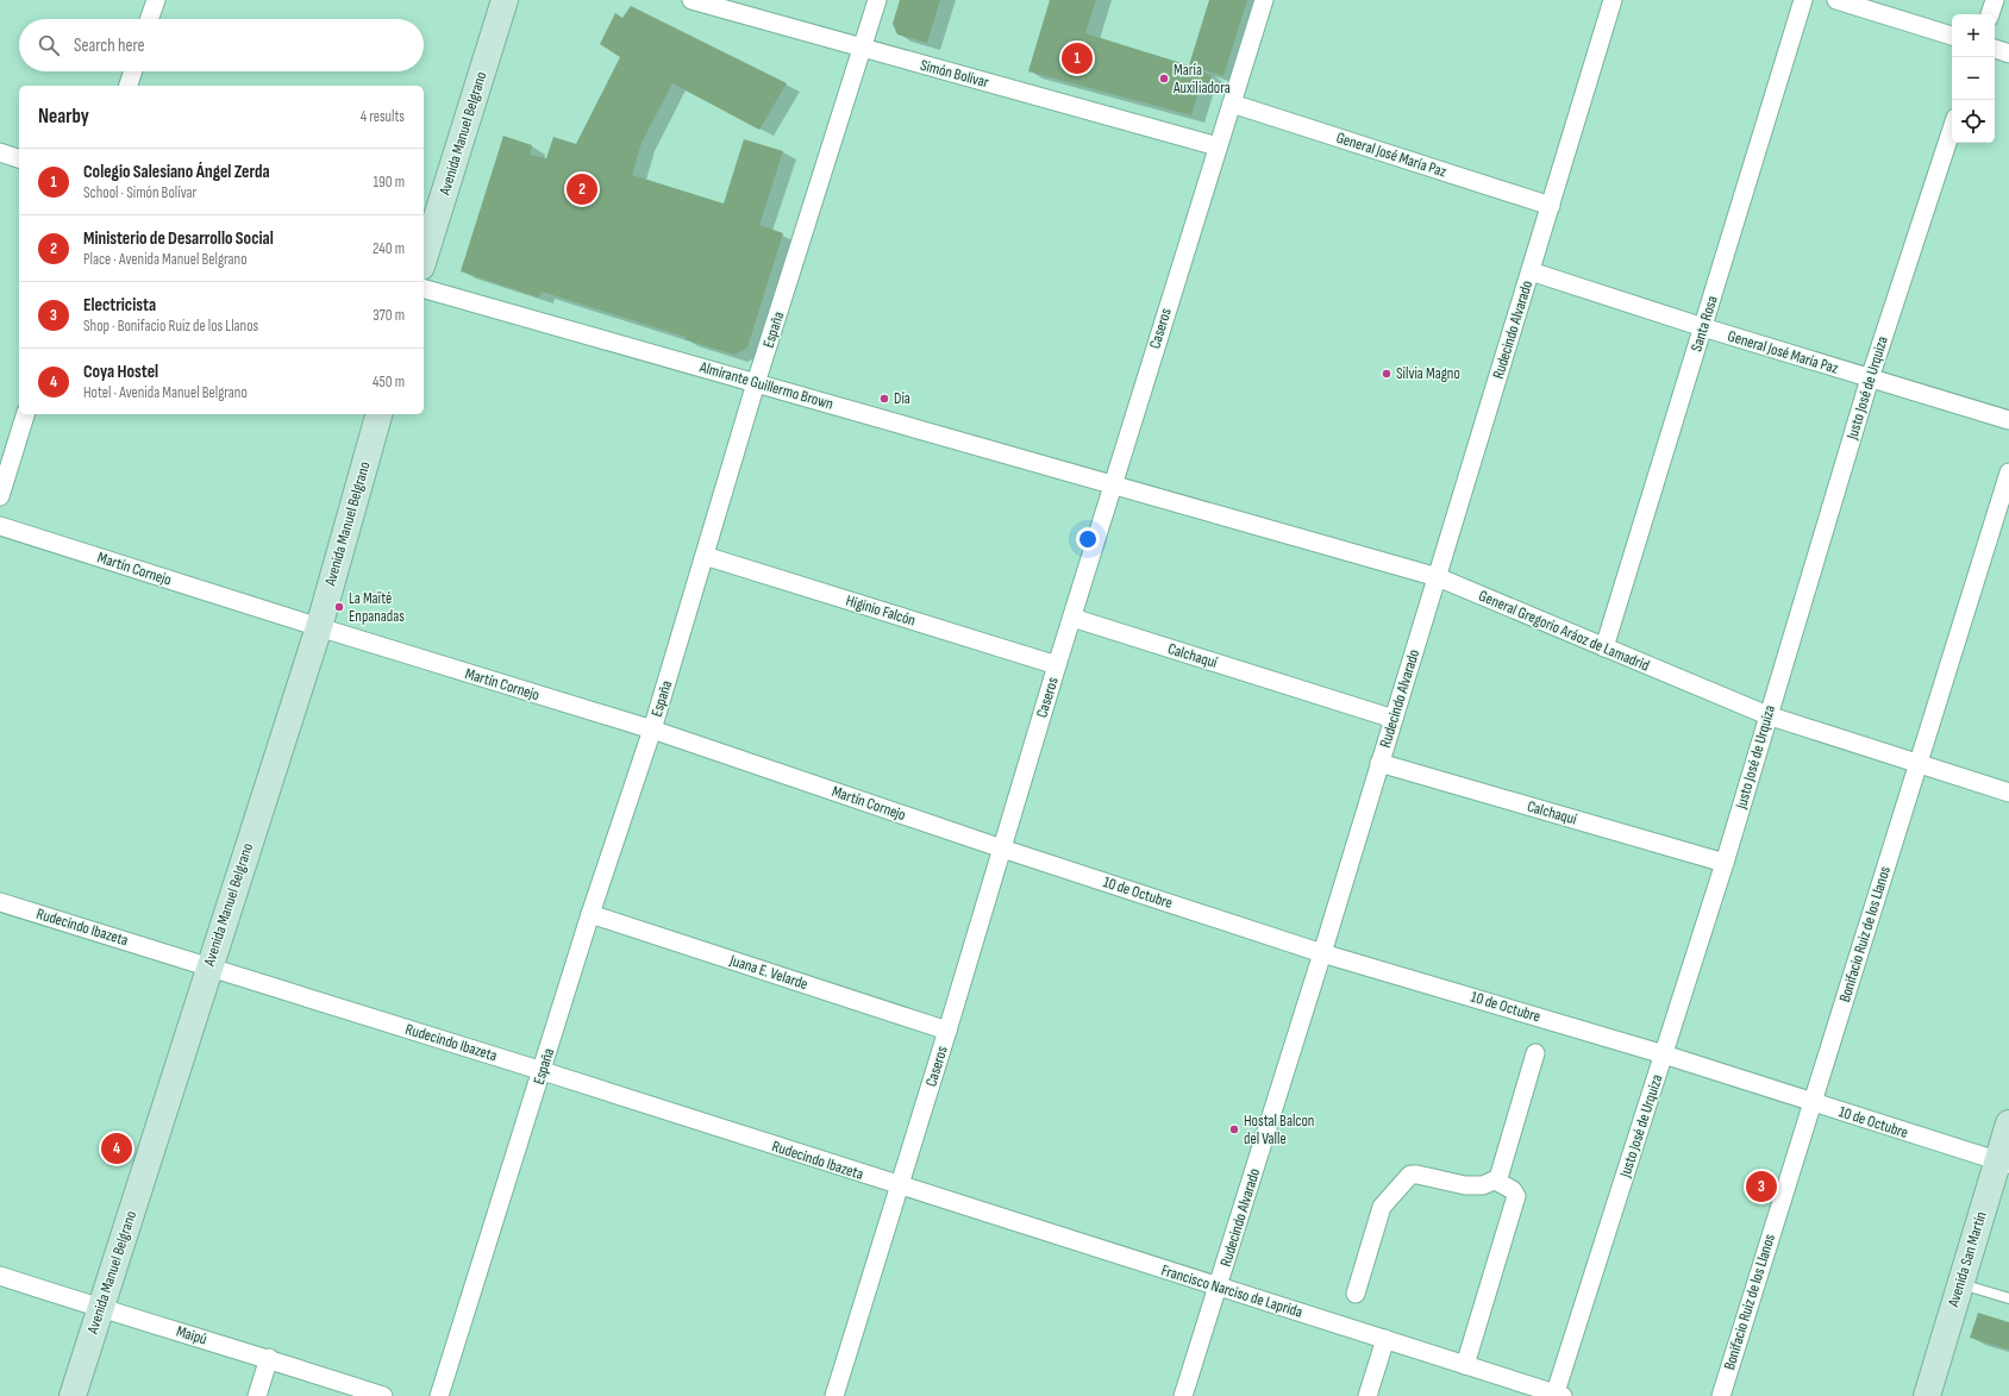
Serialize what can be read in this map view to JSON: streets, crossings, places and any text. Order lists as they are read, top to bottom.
{
  "streets": {
    "main road": ["Avenida Manuel Belgrano", "Avenida San Martín"],
    "street": [
      "Simón Bolívar",
      "General José María Paz",
      "Santa Rosa",
      "Caseros",
      "España",
      "Rudecindo Alvarado",
      "Almirante Guillermo Brown",
      "Justo José de Urquiza",
      "Martín Cornejo",
      "Higinio Falcón",
      "General Gregorio Aráoz de Lamadrid",
      "Calchaquí",
      "10 de Octubre",
      "Rudecindo Ibazeta",
      "Bonifacio Ruiz de los Llanos",
      "Juana E. Velarde",
      "Francisco Narciso de Laprida",
      "Maipú"
    ]
  },
  "crossings": [
    ["Simón Bolívar", "Caseros"],
    ["Simón Bolívar", "España"],
    ["Avenida Manuel Belgrano", "Martín Cornejo"],
    ["Avenida Manuel Belgrano", "Rudecindo Ibazeta"],
    ["Avenida Manuel Belgrano", "Maipú"],
    ["General José María Paz", "Santa Rosa"],
    ["General José María Paz", "Caseros"],
    ["General José María Paz", "Rudecindo Alvarado"],
    ["General José María Paz", "Justo José de Urquiza"],
    ["Santa Rosa", "General Gregorio Aráoz de Lamadrid"],
    ["Caseros", "Almirante Guillermo Brown"],
    ["Caseros", "Martín Cornejo"],
    ["Caseros", "Higinio Falcón"],
    ["Caseros", "General Gregorio Aráoz de Lamadrid"],
    ["Caseros", "Calchaquí"],
    ["Caseros", "10 de Octubre"],
    ["Caseros", "Rudecindo Ibazeta"],
    ["Caseros", "Juana E. Velarde"],
    ["Caseros", "Francisco Narciso de Laprida"],
    ["España", "Almirante Guillermo Brown"],
    ["España", "Martín Cornejo"],
    ["España", "Higinio Falcón"],
    ["España", "Rudecindo Ibazeta"],
    ["España", "Juana E. Velarde"],
    ["Rudecindo Alvarado", "General Gregorio Aráoz de Lamadrid"],
    ["Rudecindo Alvarado", "Calchaquí"],
    ["Rudecindo Alvarado", "10 de Octubre"],
    ["Rudecindo Alvarado", "Francisco Narciso de Laprida"],
    ["Almirante Guillermo Brown", "General Gregorio Aráoz de Lamadrid"],
    ["Justo José de Urquiza", "General Gregorio Aráoz de Lamadrid"],
    ["Justo José de Urquiza", "Calchaquí"],
    ["Justo José de Urquiza", "10 de Octubre"],
    ["Justo José de Urquiza", "Francisco Narciso de Laprida"],
    ["Martín Cornejo", "10 de Octubre"],
    ["General Gregorio Aráoz de Lamadrid", "Bonifacio Ruiz de los Llanos"],
    ["10 de Octubre", "Bonifacio Ruiz de los Llanos"],
    ["10 de Octubre", "Avenida San Martín"],
    ["Rudecindo Ibazeta", "Francisco Narciso de Laprida"]
  ],
  "places": [
    "María Auxiliadora",
    "Silvia Magno",
    "Día",
    "La Maïté Enpanadas",
    "Hostal Balcon del Valle"
  ],
  "page": {
    "map_buttons": ["+", "−"],
    "search": "Search here",
    "pins": [
      "1",
      "2",
      "4",
      "3"
    ],
    "heading": ["Nearby", "4 results"],
    "list": [
      {
        "mark": "1",
        "name": "Colegio Salesiano Ángel Zerda",
        "note": "School · Simón Bolívar",
        "value": "190 m"
      },
      {
        "mark": "2",
        "name": "Ministerio de Desarrollo Social",
        "note": "Place · Avenida Manuel Belgrano",
        "value": "240 m"
      },
      {
        "mark": "3",
        "name": "Electricista",
        "note": "Shop · Bonifacio Ruiz de los Llanos",
        "value": "370 m"
      },
      {
        "mark": "4",
        "name": "Coya Hostel",
        "note": "Hotel · Avenida Manuel Belgrano",
        "value": "450 m"
      }
    ]
  }
}
